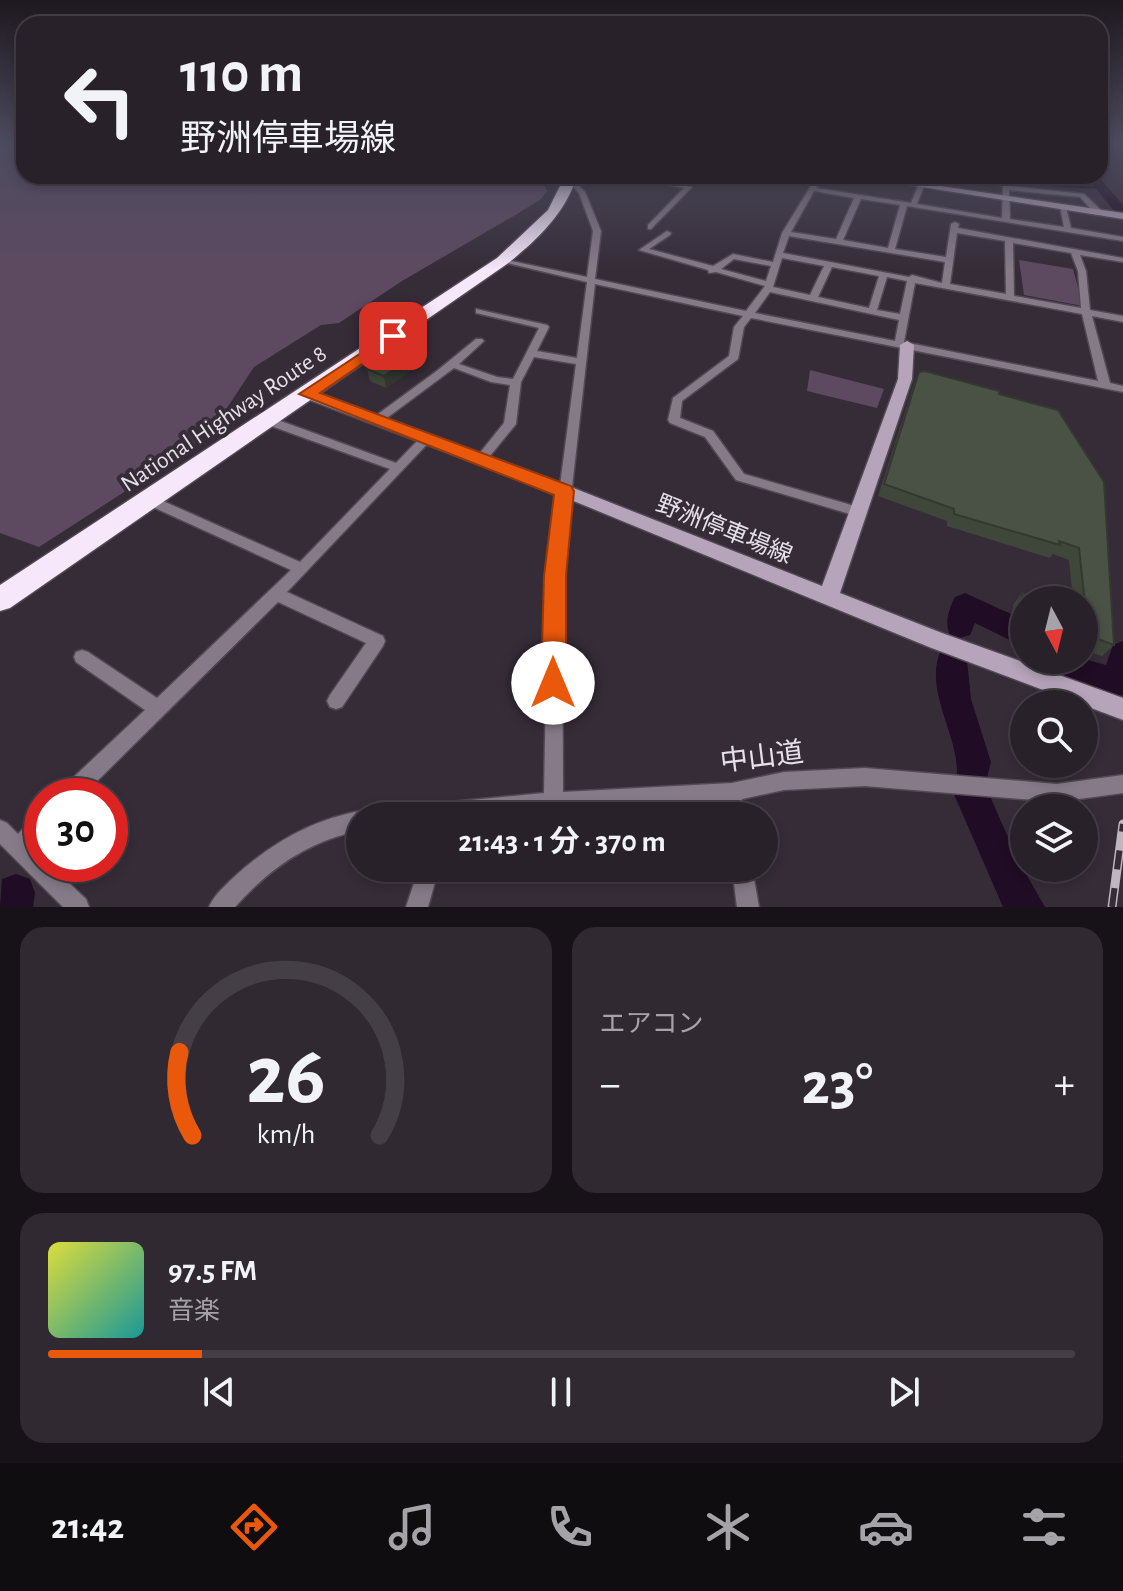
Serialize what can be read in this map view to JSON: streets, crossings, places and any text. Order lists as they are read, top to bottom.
{
  "streets": {
    "highway": ["National Highway Route 8"],
    "street": ["野洲停車場線", "中山道"]
  },
  "crossings": [
    ["National Highway Route 8", "野洲停車場線"]
  ],
  "north": "bottom",
  "page": {
    "turn": ["110 m", "野洲停車場線"],
    "limit": "30",
    "trip": "21:43 · 1 分 · 370 m",
    "tile": "エアコン",
    "heat": ["−", "23°", "+"],
    "song": ["97.5 FM", "音楽"],
    "tabs": "21:42",
    "gauge": ["26", "km/h"]
  }
}
